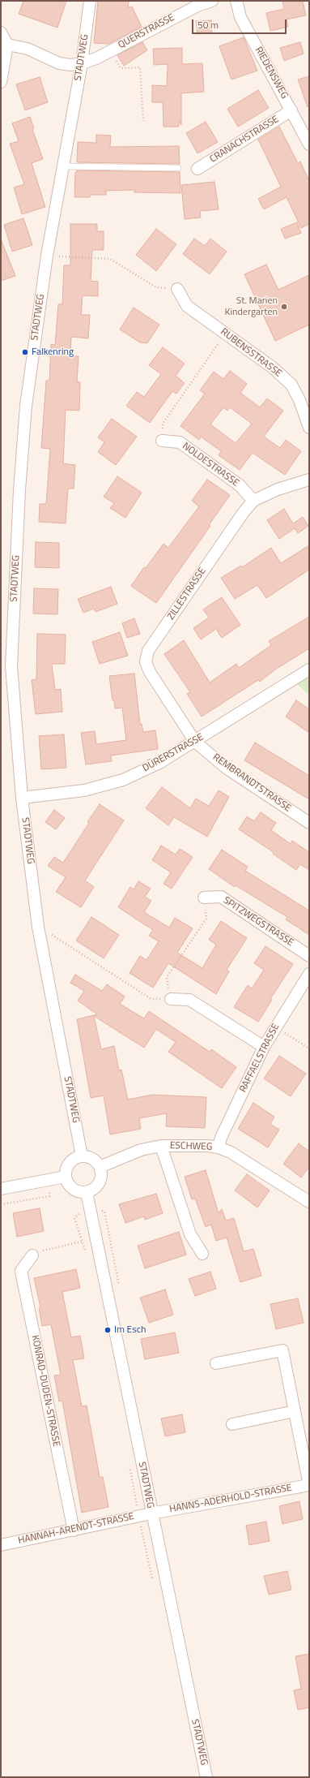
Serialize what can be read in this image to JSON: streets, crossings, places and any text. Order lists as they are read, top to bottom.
{
  "streets": {
    "street": [
      "QUERSTRASSE",
      "STADTWEG",
      "RIEDENSWEG",
      "CRANACHSTRASSE",
      "RUBENSSTRASSE",
      "NOLDESTRASSE",
      "ZILLESTRASSE",
      "DÜRERSTRASSE",
      "REMBRANDTSTRASSE",
      "SPITZWEGSTRASSE",
      "RAFFAELSTRASSE",
      "ESCHWEG",
      "KONRAD-DUDEN-STRASSE",
      "HANNS-ADERHOLD-STRASSE",
      "HANNAH-ARENDT-STRASSE"
    ]
  },
  "crossings": [
    ["QUERSTRASSE", "STADTWEG"],
    ["STADTWEG", "DÜRERSTRASSE"],
    ["STADTWEG", "ESCHWEG"],
    ["STADTWEG", "HANNS-ADERHOLD-STRASSE"],
    ["STADTWEG", "HANNAH-ARENDT-STRASSE"],
    ["RIEDENSWEG", "CRANACHSTRASSE"],
    ["NOLDESTRASSE", "ZILLESTRASSE"],
    ["ZILLESTRASSE", "DÜRERSTRASSE"],
    ["ZILLESTRASSE", "REMBRANDTSTRASSE"],
    ["DÜRERSTRASSE", "REMBRANDTSTRASSE"],
    ["RAFFAELSTRASSE", "ESCHWEG"],
    ["KONRAD-DUDEN-STRASSE", "HANNAH-ARENDT-STRASSE"],
    ["HANNS-ADERHOLD-STRASSE", "HANNAH-ARENDT-STRASSE"]
  ],
  "places": ["St. Marien Kindergarten", "Falkenring", "Im Esch"],
  "scale_bar": "50 m"
}
